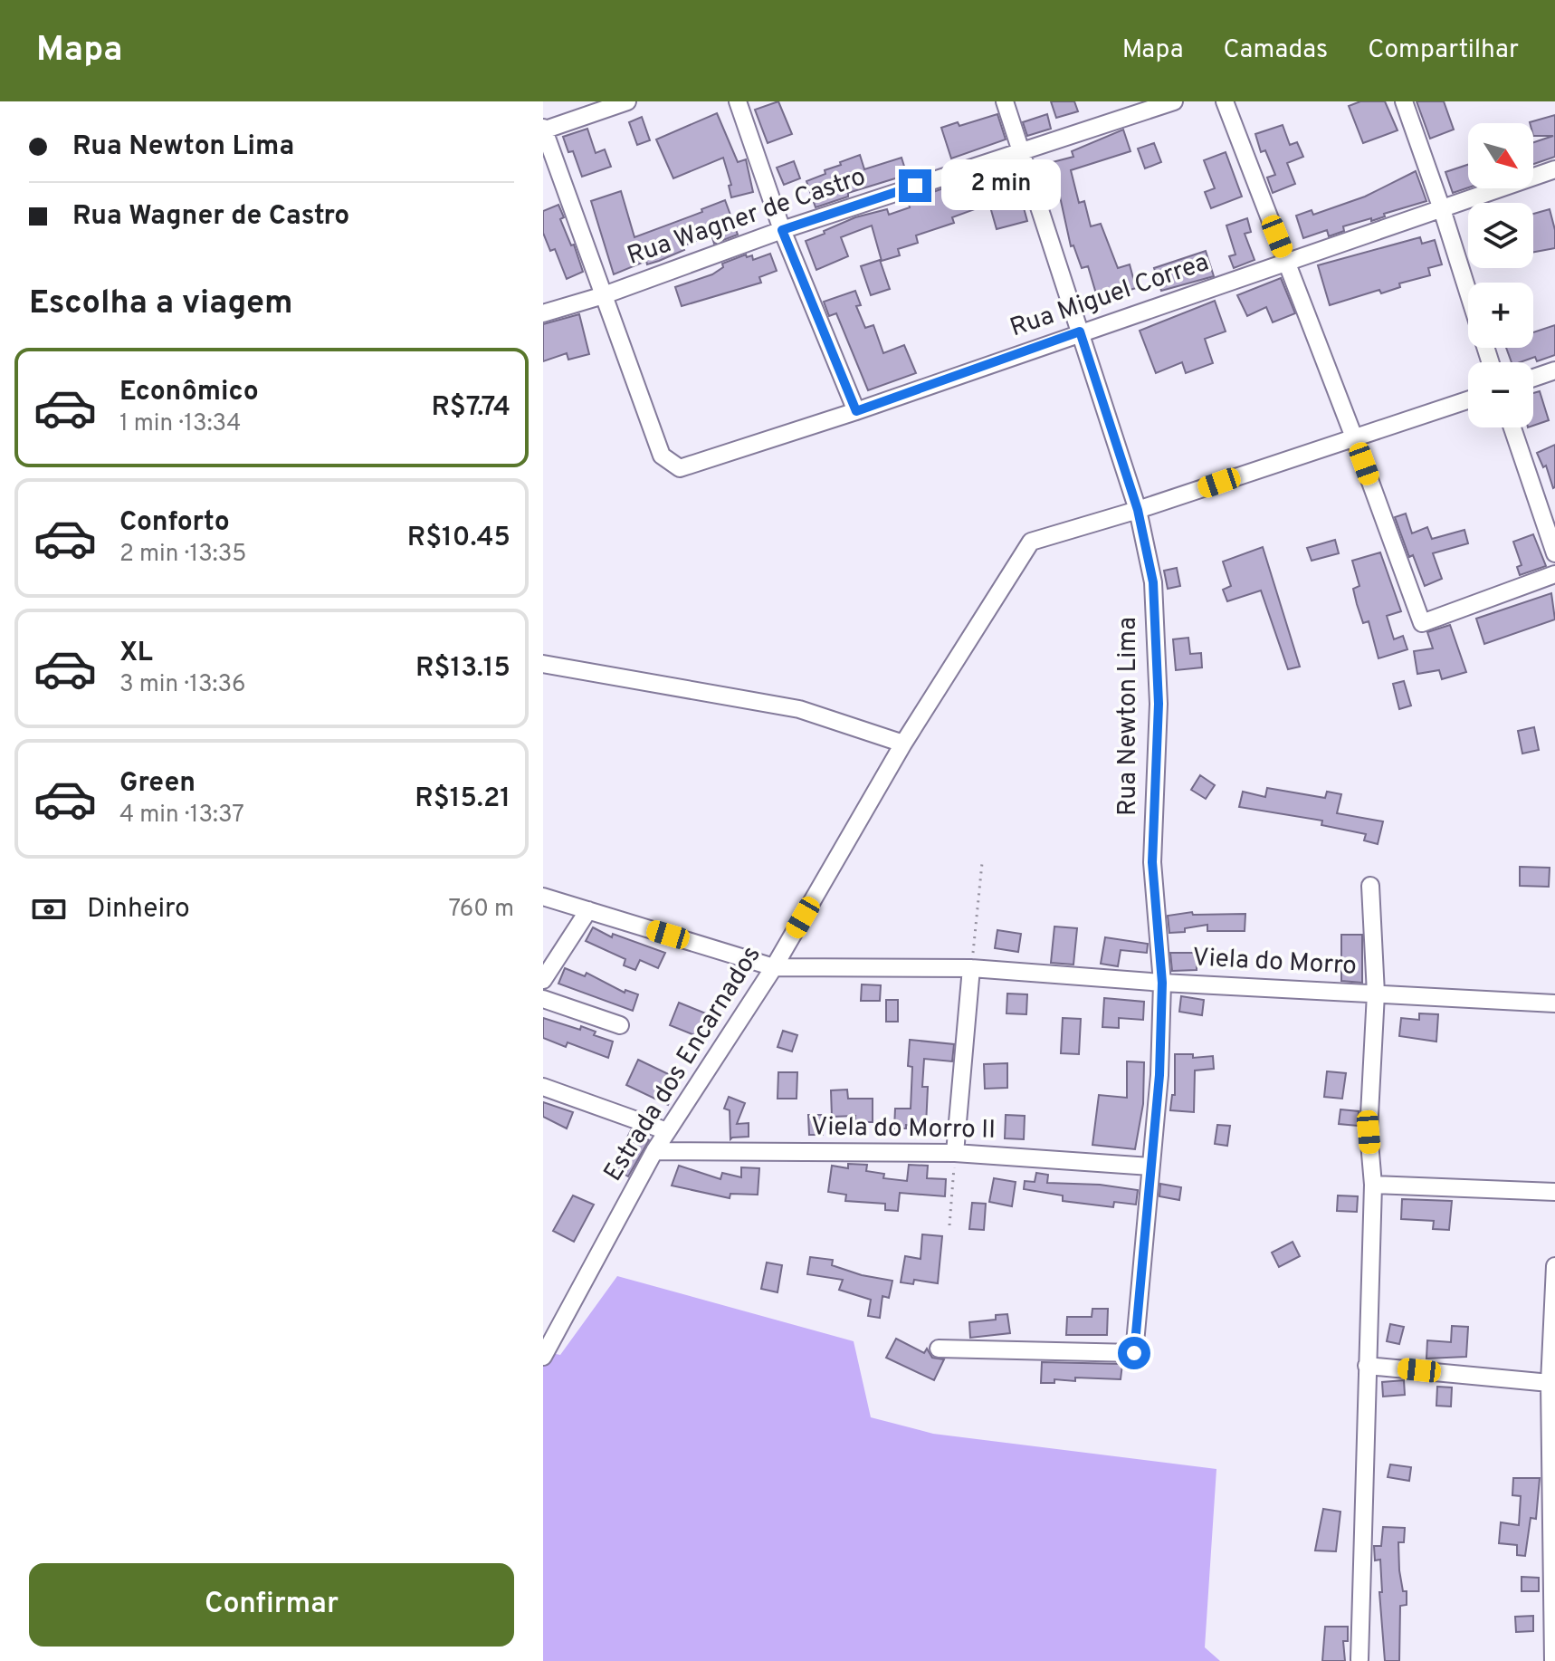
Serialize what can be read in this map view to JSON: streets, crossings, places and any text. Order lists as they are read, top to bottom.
{
  "streets": {
    "street": [
      "Rua Wagner de Castro",
      "Rua Miguel Correa",
      "Rua Newton Lima",
      "Viela do Morro",
      "Estrada dos Encarnados",
      "Viela do Morro II"
    ]
  },
  "crossings": [
    ["Rua Wagner de Castro", "Rua Miguel Correa"],
    ["Rua Wagner de Castro", "Rua Newton Lima"],
    ["Rua Miguel Correa", "Rua Newton Lima"],
    ["Rua Newton Lima", "Viela do Morro"],
    ["Rua Newton Lima", "Estrada dos Encarnados"],
    ["Rua Newton Lima", "Viela do Morro II"],
    ["Viela do Morro", "Estrada dos Encarnados"],
    ["Estrada dos Encarnados", "Viela do Morro II"]
  ],
  "north": "bottom right",
  "page": {
    "header": "Mapa",
    "nav": ["Mapa", "Camadas", "Compartilhar"],
    "banner": ["Rua Newton Lima", "Rua Wagner de Castro"],
    "map_buttons": ["+", "−"],
    "bubble": "2 min",
    "heading": "Escolha a viagem",
    "list": [
      {
        "name": "Econômico",
        "note": "1 min · 13:34",
        "value": "R$7.74"
      },
      {
        "name": "Conforto",
        "note": "2 min · 13:35",
        "value": "R$10.45"
      },
      {
        "name": "XL",
        "note": "3 min · 13:36",
        "value": "R$13.15"
      },
      {
        "name": "Green",
        "note": "4 min · 13:37",
        "value": "R$15.21"
      }
    ],
    "pay": ["Dinheiro", "760 m"],
    "buttons": "Confirmar"
  }
}
